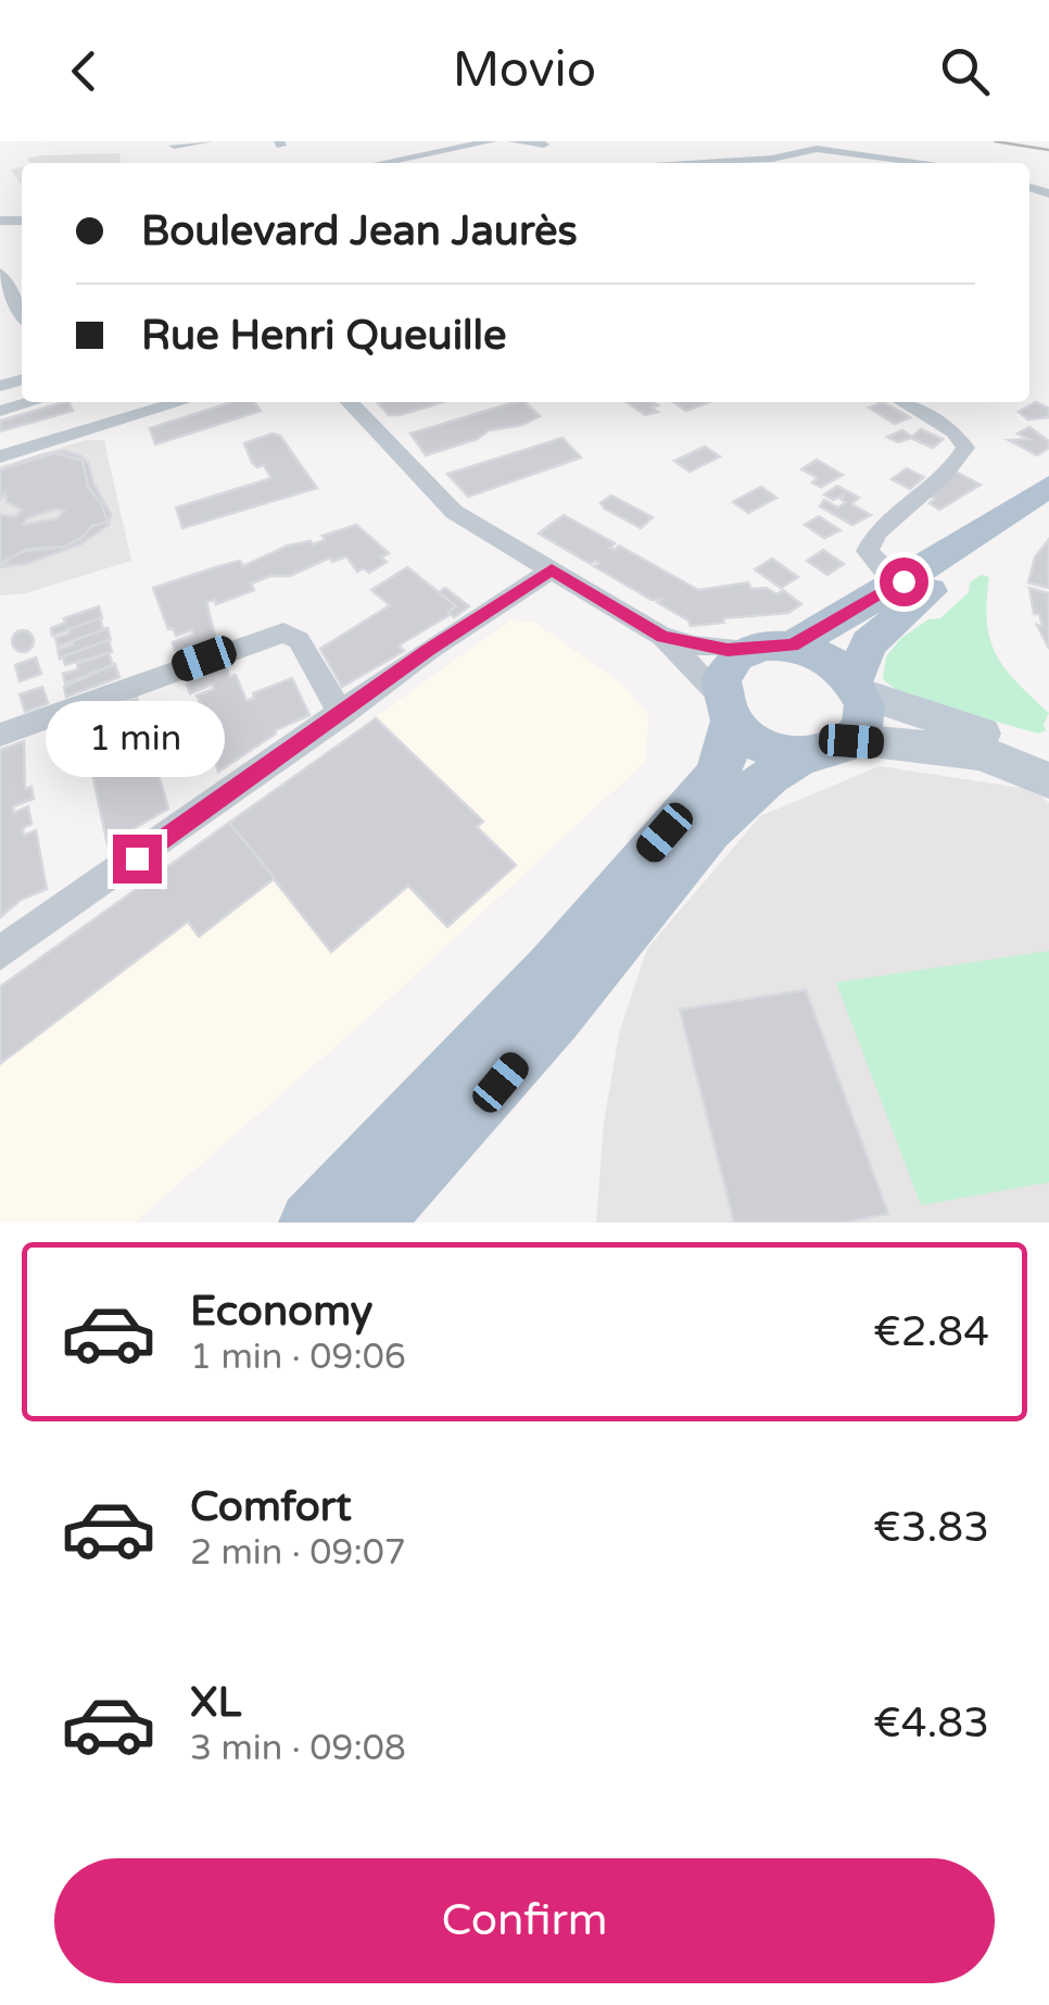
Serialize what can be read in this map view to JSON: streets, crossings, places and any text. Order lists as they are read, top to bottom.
{
  "page": {
    "header": "Movio",
    "banner": ["Boulevard Jean Jaurès", "Rue Henri Queuille"],
    "bubble": "1 min",
    "list": [
      {
        "name": "Economy",
        "note": "1 min · 09:06",
        "value": "€2.84"
      },
      {
        "name": "Comfort",
        "note": "2 min · 09:07",
        "value": "€3.83"
      },
      {
        "name": "XL",
        "note": "3 min · 09:08",
        "value": "€4.83"
      }
    ],
    "buttons": "Confirm"
  }
}
